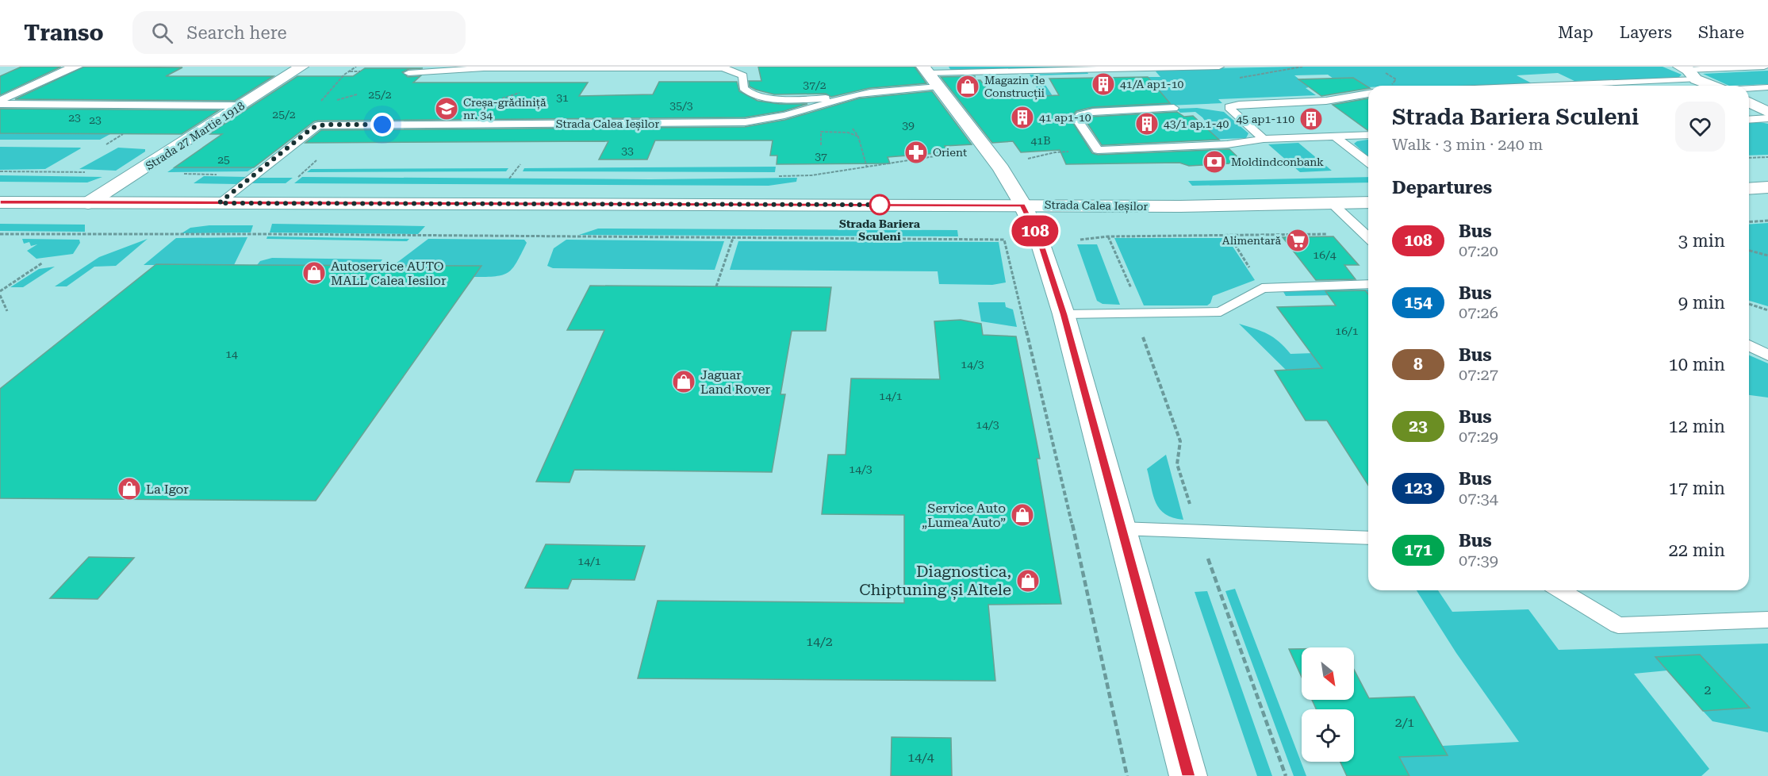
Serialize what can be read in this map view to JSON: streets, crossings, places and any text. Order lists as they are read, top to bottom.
{
  "streets": {
    "main road": ["Strada Calea Ieșilor", "Strada 27 Martie 1918"]
  },
  "crossings": [
    ["Strada Calea Ieșilor", "Strada 27 Martie 1918"]
  ],
  "places": {
    "building": [
      "41/A ap1-10",
      "41 ap1-10",
      "45 ap1-110",
      "43/1 ap.1-40"
    ],
    "shop": [
      "Magazin de Construcții",
      "Autoservice AUTO MALL Calea Iesilor",
      "Jaguar Land Rover",
      "La Igor",
      "Service Auto „Lumea Auto”",
      "Diagnostica, Chiptuning și Altele"
    ],
    "school or university": ["Creșa-grădiniță nr. 34"],
    "pharmacy": ["Orient"],
    "bank": ["Moldindconbank"],
    "other": ["Strada Bariera Sculeni"],
    "supermarket": ["Alimentară"]
  },
  "lines": ["bus line 108"],
  "house_numbers": [
    "37/2",
    "25/2",
    "31",
    "35/3",
    "25/2",
    "23",
    "23",
    "39",
    "41B",
    "33",
    "37",
    "25",
    "16/4",
    "16/1",
    "14",
    "14/3",
    "14/1",
    "14/3",
    "14/3",
    "14/1",
    "14/2",
    "2",
    "2/1",
    "14/4"
  ],
  "north": "bottom right",
  "page": {
    "header": "Transo",
    "search": "Search here",
    "nav": ["Map", "Layers", "Share"],
    "on_map": "108",
    "heading": [
      ["Strada Bariera Sculeni", "Walk · 3 min · 240 m"],
      "Departures"
    ],
    "list": [
      {
        "mark": "108",
        "name": "Bus",
        "note": "07:20",
        "value": "3 min"
      },
      {
        "mark": "154",
        "name": "Bus",
        "note": "07:26",
        "value": "9 min"
      },
      {
        "mark": "8",
        "name": "Bus",
        "note": "07:27",
        "value": "10 min"
      },
      {
        "mark": "23",
        "name": "Bus",
        "note": "07:29",
        "value": "12 min"
      },
      {
        "mark": "123",
        "name": "Bus",
        "note": "07:34",
        "value": "17 min"
      },
      {
        "mark": "171",
        "name": "Bus",
        "note": "07:39",
        "value": "22 min"
      }
    ]
  }
}
